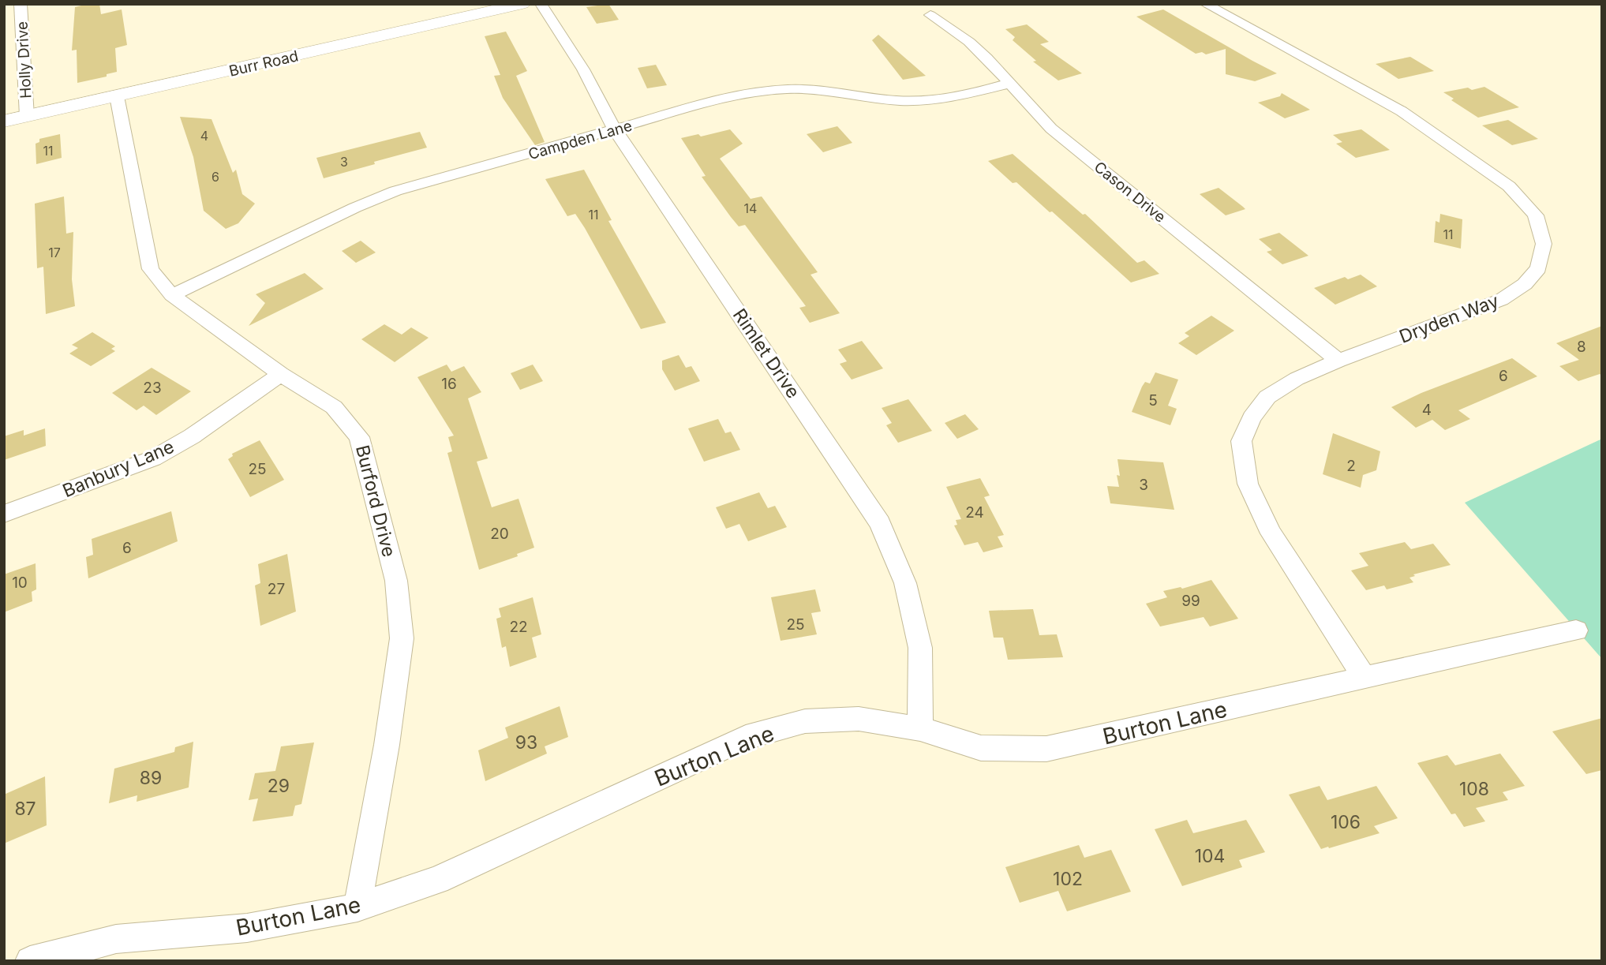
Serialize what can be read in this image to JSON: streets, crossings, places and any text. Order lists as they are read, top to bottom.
{
  "streets": {
    "street": [
      "Holly Drive",
      "Burr Road",
      "Campden Lane",
      "Cason Drive",
      "Dryden Way",
      "Rimlet Drive",
      "Banbury Lane",
      "Burford Drive",
      "Burton Lane"
    ]
  },
  "crossings": [
    ["Holly Drive", "Burr Road"],
    ["Burr Road", "Burford Drive"],
    ["Campden Lane", "Cason Drive"],
    ["Campden Lane", "Rimlet Drive"],
    ["Campden Lane", "Burford Drive"],
    ["Cason Drive", "Dryden Way"],
    ["Dryden Way", "Burton Lane"],
    ["Rimlet Drive", "Burton Lane"],
    ["Banbury Lane", "Burford Drive"],
    ["Burford Drive", "Burton Lane"]
  ],
  "house_numbers": [
    "4",
    "11",
    "3",
    "6",
    "14",
    "11",
    "11",
    "17",
    "8",
    "6",
    "16",
    "23",
    "5",
    "4",
    "2",
    "25",
    "3",
    "24",
    "20",
    "6",
    "10",
    "27",
    "99",
    "25",
    "22",
    "93",
    "89",
    "29",
    "108",
    "87",
    "106",
    "104",
    "102"
  ]
}
